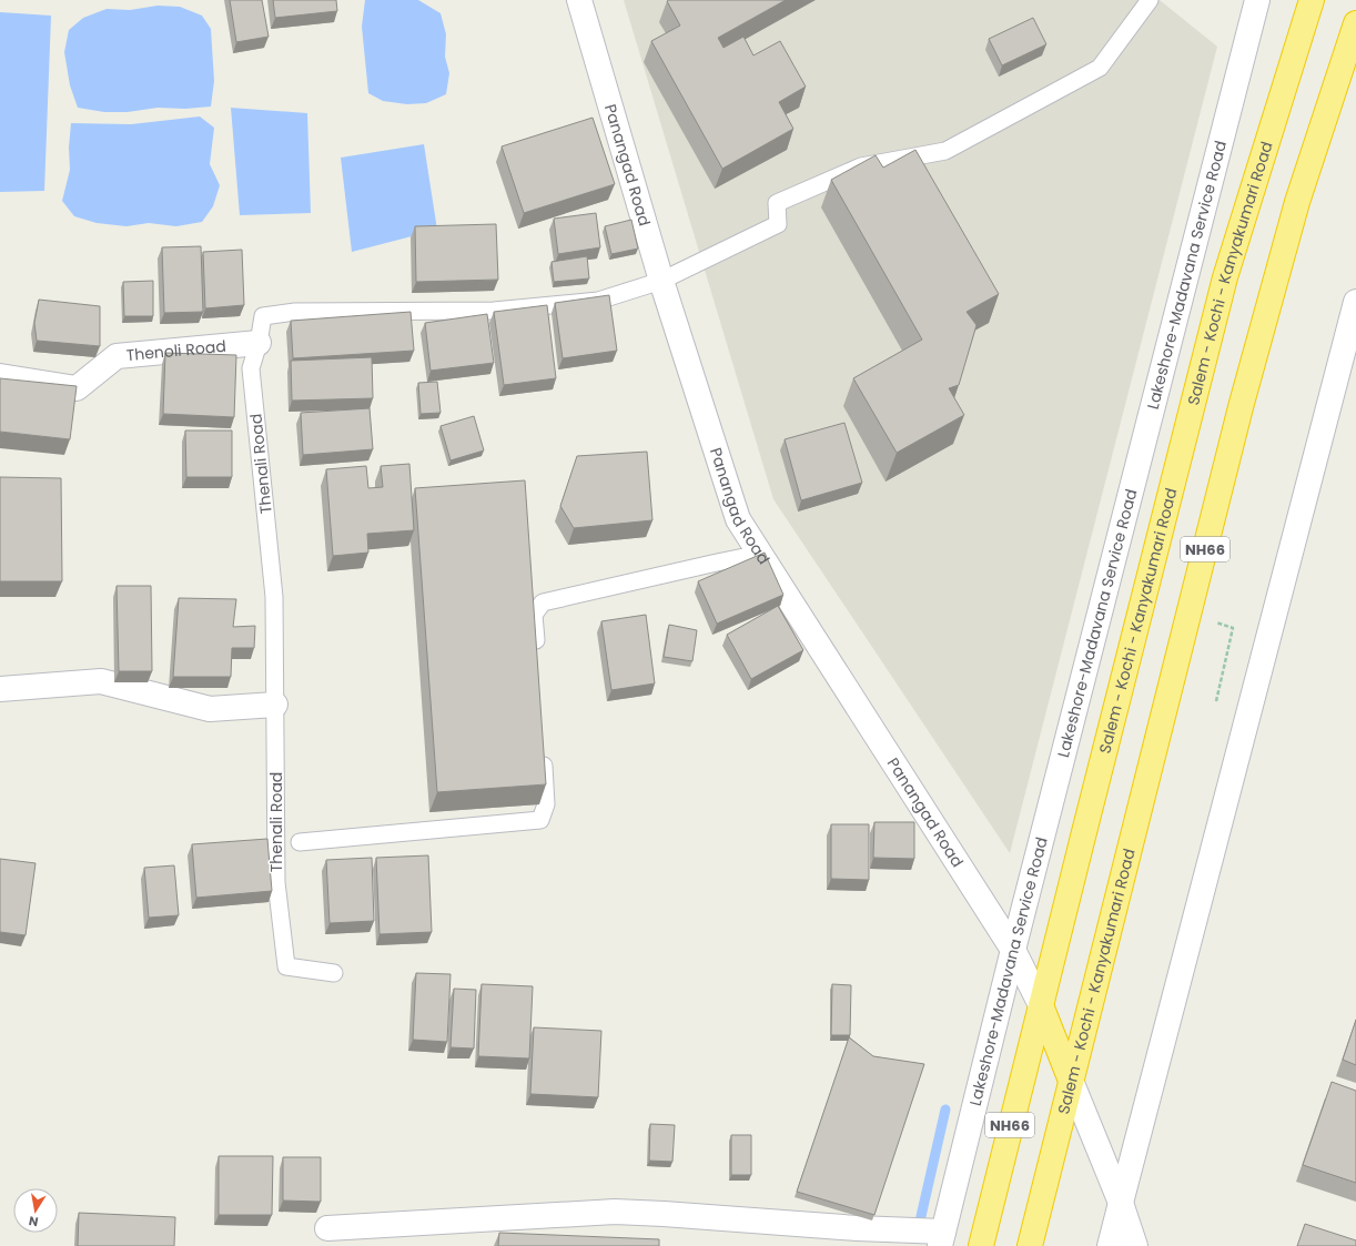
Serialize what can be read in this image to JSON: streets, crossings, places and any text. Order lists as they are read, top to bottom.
{
  "streets": {
    "highway": ["Salem - Kochi - Kanyakumari Road", "NH66"],
    "street": ["Panangad Road", "Lakeshore-Madavana Service Road", "Thenoli Road"],
    "lane": ["Thenali Road"]
  },
  "crossings": [
    ["Panangad Road", "Salem - Kochi - Kanyakumari Road"],
    ["Panangad Road", "Lakeshore-Madavana Service Road"],
    ["Panangad Road", "Thenali Road"],
    ["Thenoli Road", "Thenali Road"]
  ],
  "north": "bottom"
}
